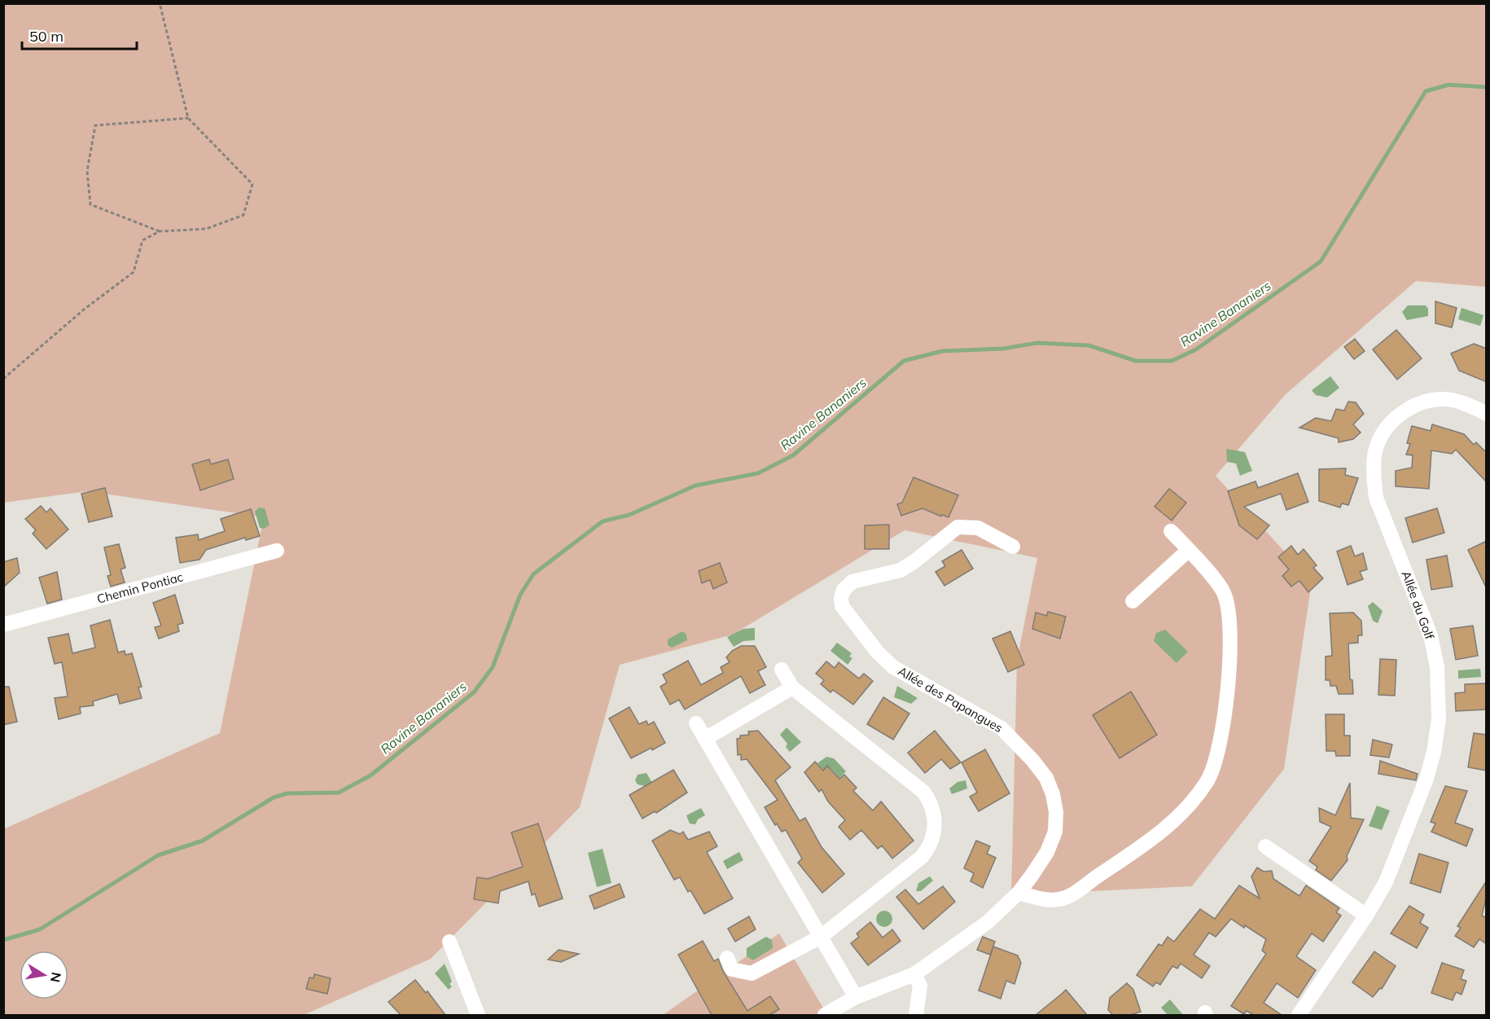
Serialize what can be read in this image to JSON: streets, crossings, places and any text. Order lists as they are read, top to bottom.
{
  "streets": {
    "street": ["Chemin Pontiac", "Allée du Golf", "Allée des Papangues"]
  },
  "water": ["Ravine Bananiers"],
  "scale_bar": "50 m",
  "north": "right"
}
